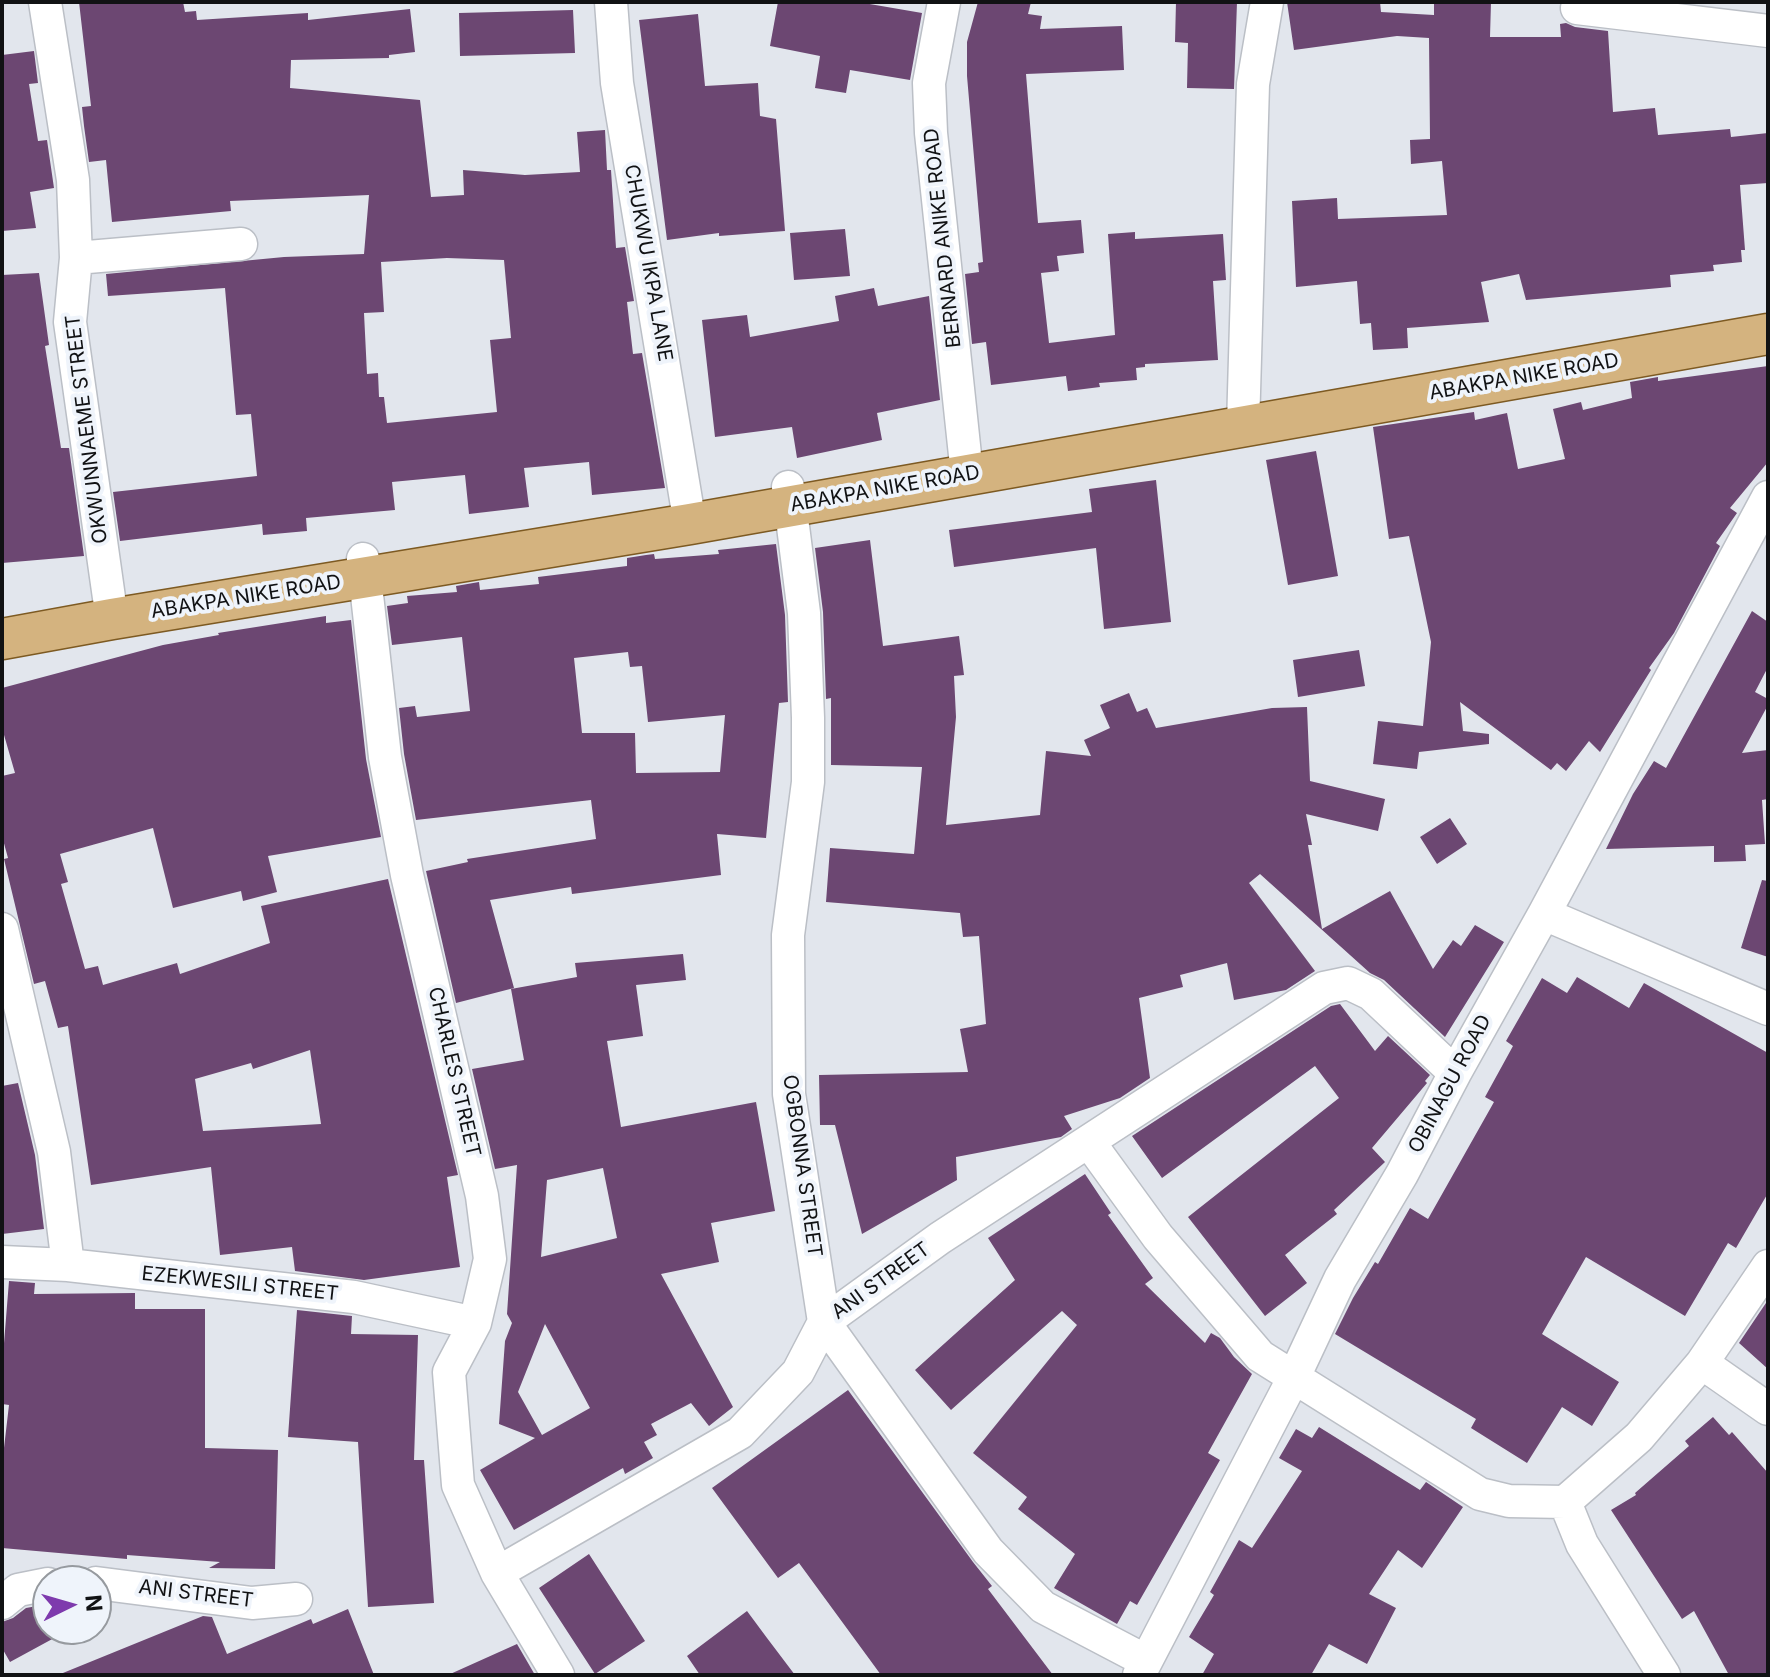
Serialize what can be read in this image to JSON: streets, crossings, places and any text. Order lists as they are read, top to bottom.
{
  "streets": {
    "main road": ["ABAKPA NIKE ROAD"],
    "street": [
      "BERNARD ANIKE ROAD",
      "CHUKWU IKPA LANE",
      "OKWUNNAEME STREET",
      "CHARLES STREET",
      "OBINAGU ROAD",
      "OGBONNA STREET",
      "ANI STREET",
      "EZEKWESILI STREET"
    ]
  },
  "crossings": [
    ["BERNARD ANIKE ROAD", "ABAKPA NIKE ROAD"],
    ["CHUKWU IKPA LANE", "ABAKPA NIKE ROAD"],
    ["ABAKPA NIKE ROAD", "OKWUNNAEME STREET"],
    ["ABAKPA NIKE ROAD", "CHARLES STREET"],
    ["ABAKPA NIKE ROAD", "OGBONNA STREET"],
    ["CHARLES STREET", "ANI STREET"],
    ["CHARLES STREET", "EZEKWESILI STREET"],
    ["OBINAGU ROAD", "OGBONNA STREET"],
    ["OBINAGU ROAD", "ANI STREET"],
    ["OGBONNA STREET", "ANI STREET"]
  ],
  "north": "right"
}
